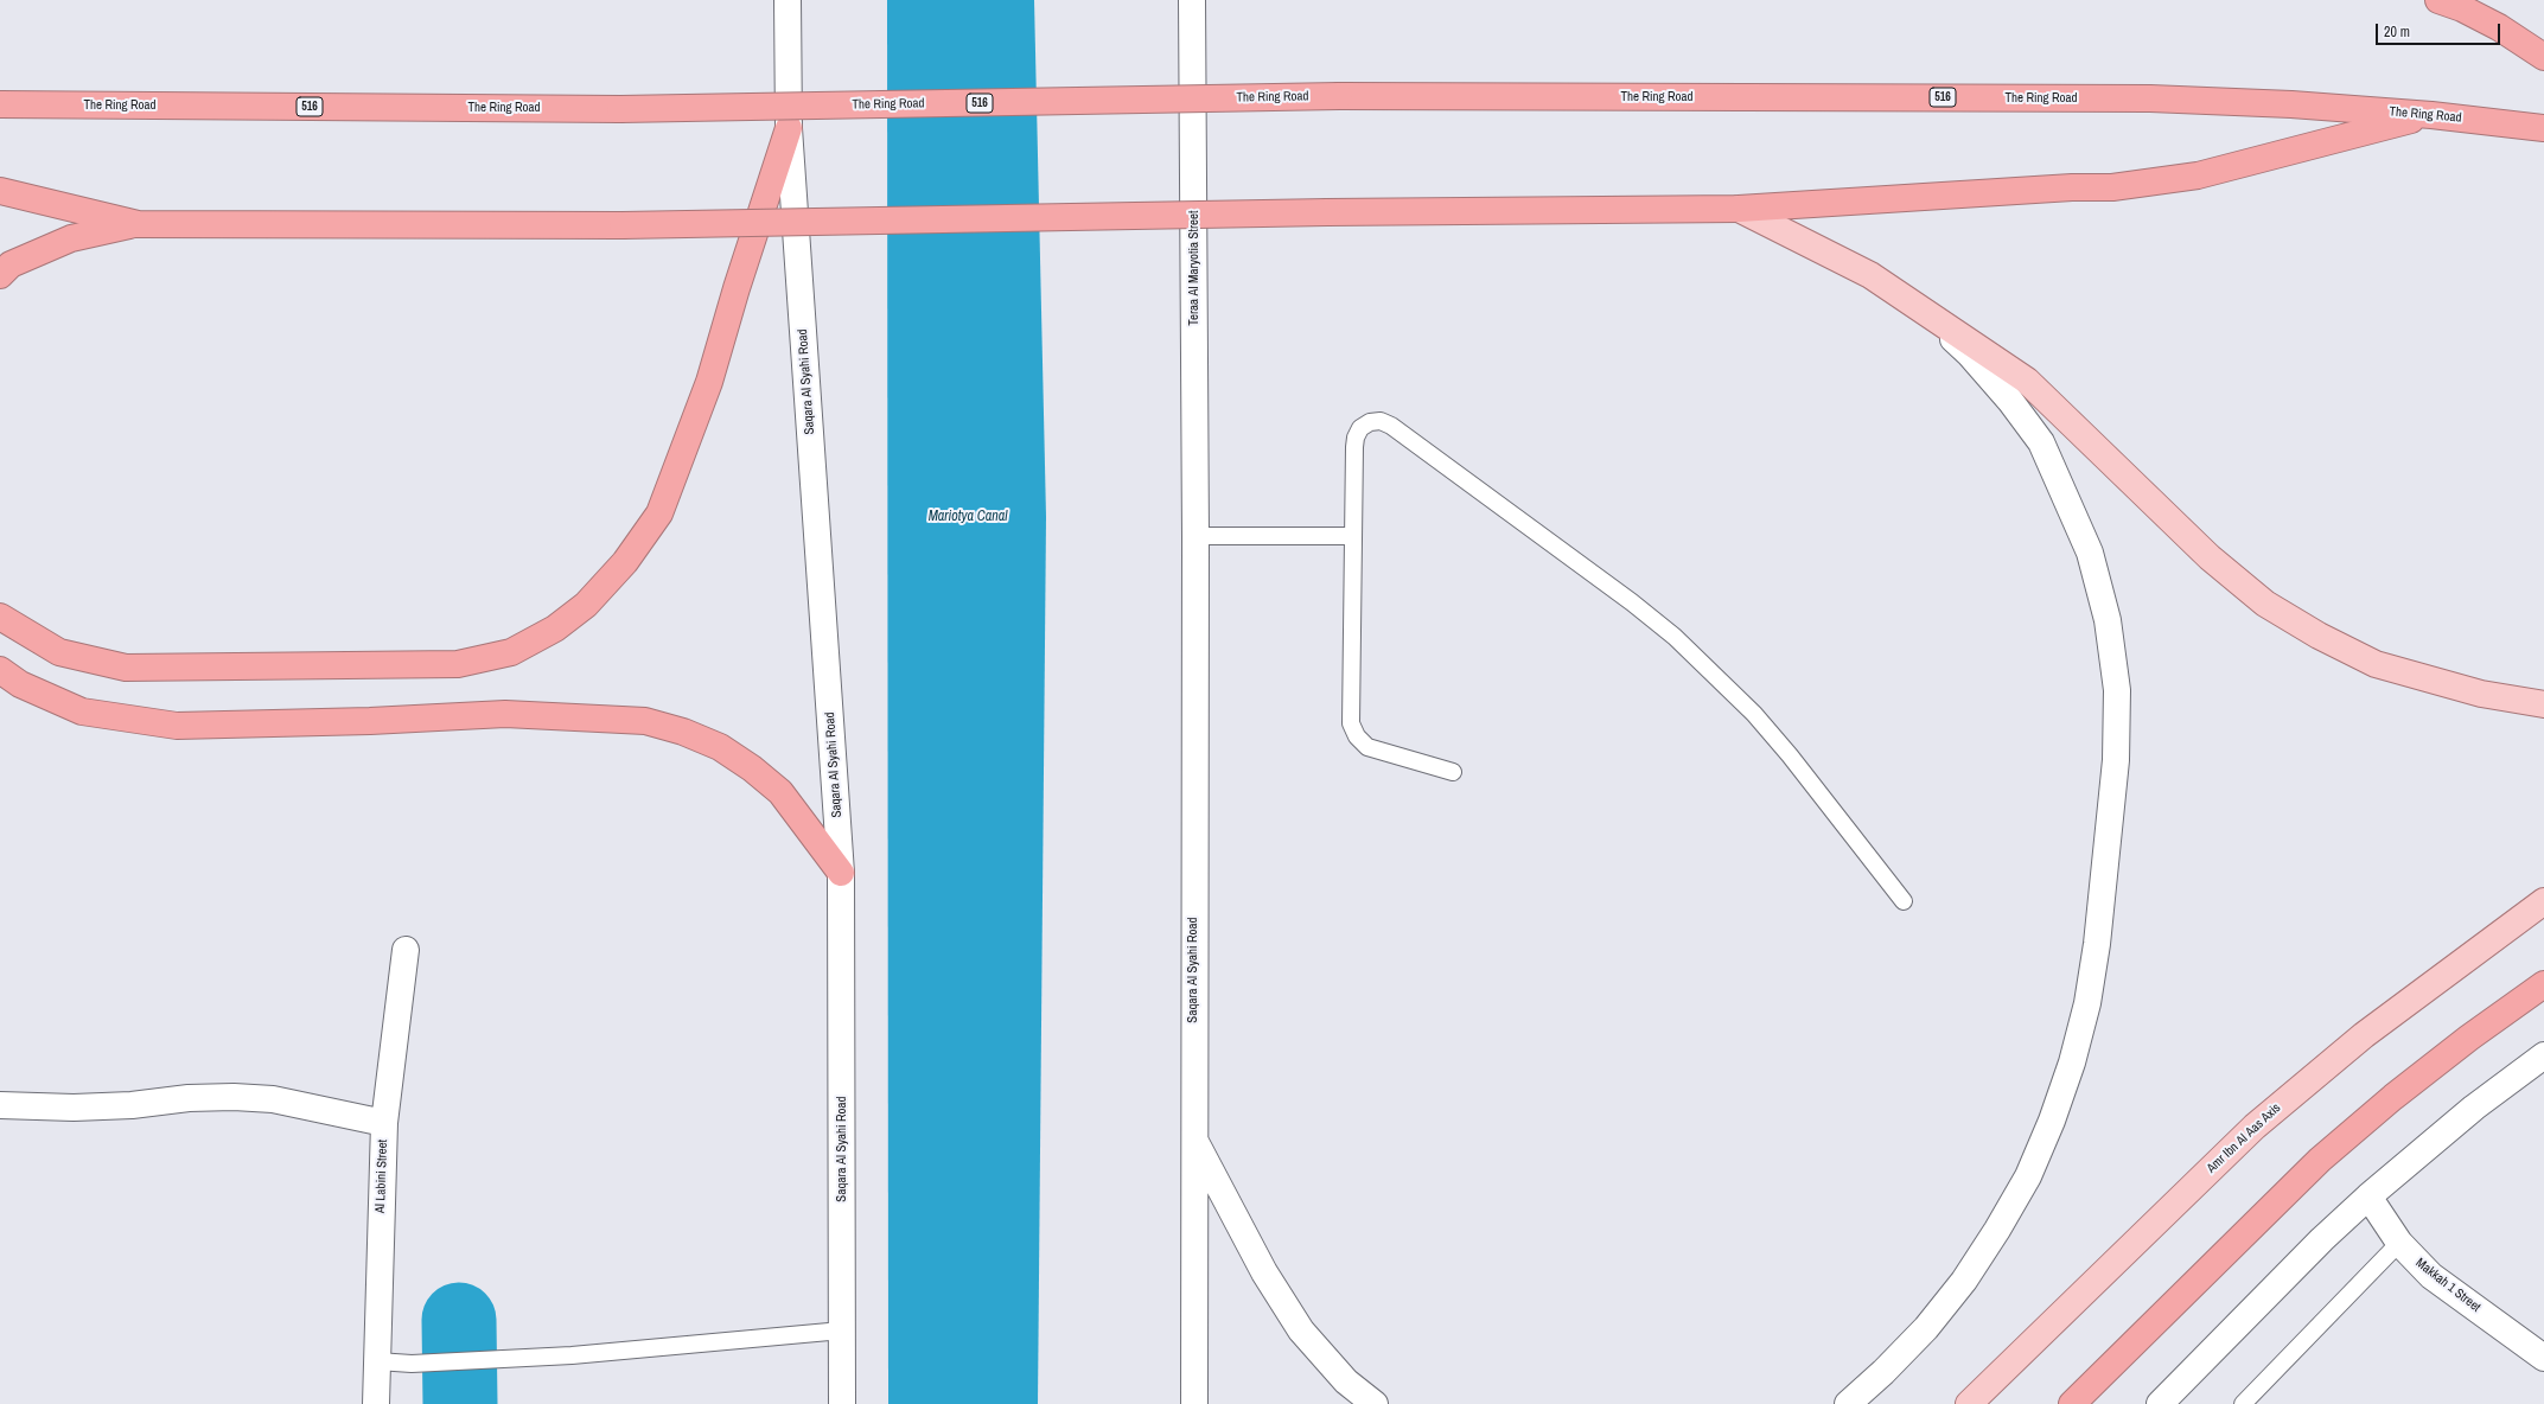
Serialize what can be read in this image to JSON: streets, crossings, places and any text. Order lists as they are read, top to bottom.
{
  "streets": {
    "highway": ["The Ring Road", "516"],
    "main road": [
      "Teraa Al Maryotia Street",
      "Saqara Al Syahi Road",
      "Amr Ibn Al Aas Axis",
      "Al Labini Street",
      "Makkah 1 Street"
    ]
  },
  "crossings": [
    ["Teraa Al Maryotia Street", "Saqara Al Syahi Road"]
  ],
  "water": ["Mariotya Canal"],
  "scale_bar": "20 m"
}
